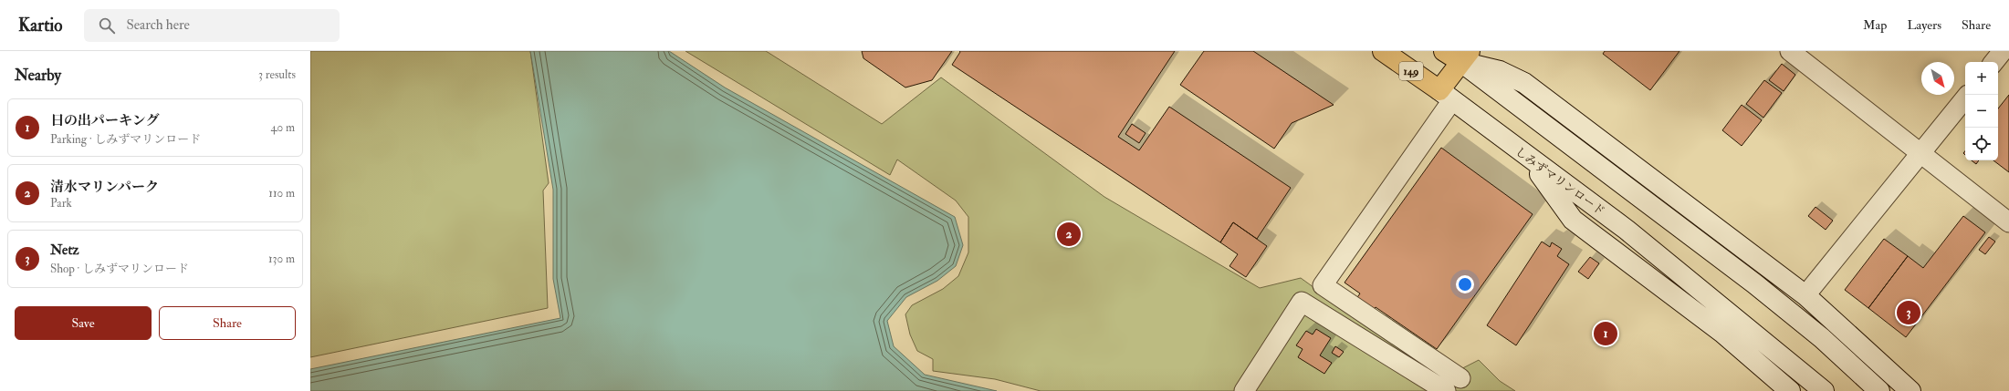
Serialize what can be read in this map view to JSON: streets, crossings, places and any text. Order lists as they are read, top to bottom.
{
  "streets": {
    "highway": ["149", "しみずマリンロード"]
  },
  "north": "bottom right",
  "page": {
    "header": "Kartio",
    "search": "Search here",
    "nav": ["Map", "Layers", "Share"],
    "heading": ["Nearby", "3 results"],
    "map_buttons": ["+", "−"],
    "list": [
      {
        "mark": "1",
        "name": "日の出パーキング",
        "note": "Parking · しみずマリンロード",
        "value": "40 m"
      },
      {
        "mark": "2",
        "name": "清水マリンパーク",
        "note": "Park",
        "value": "110 m"
      },
      {
        "mark": "3",
        "name": "Netz",
        "note": "Shop · しみずマリンロード",
        "value": "130 m"
      }
    ],
    "pins": ["2", "3", "1"],
    "buttons": ["Save", "Share"]
  }
}
